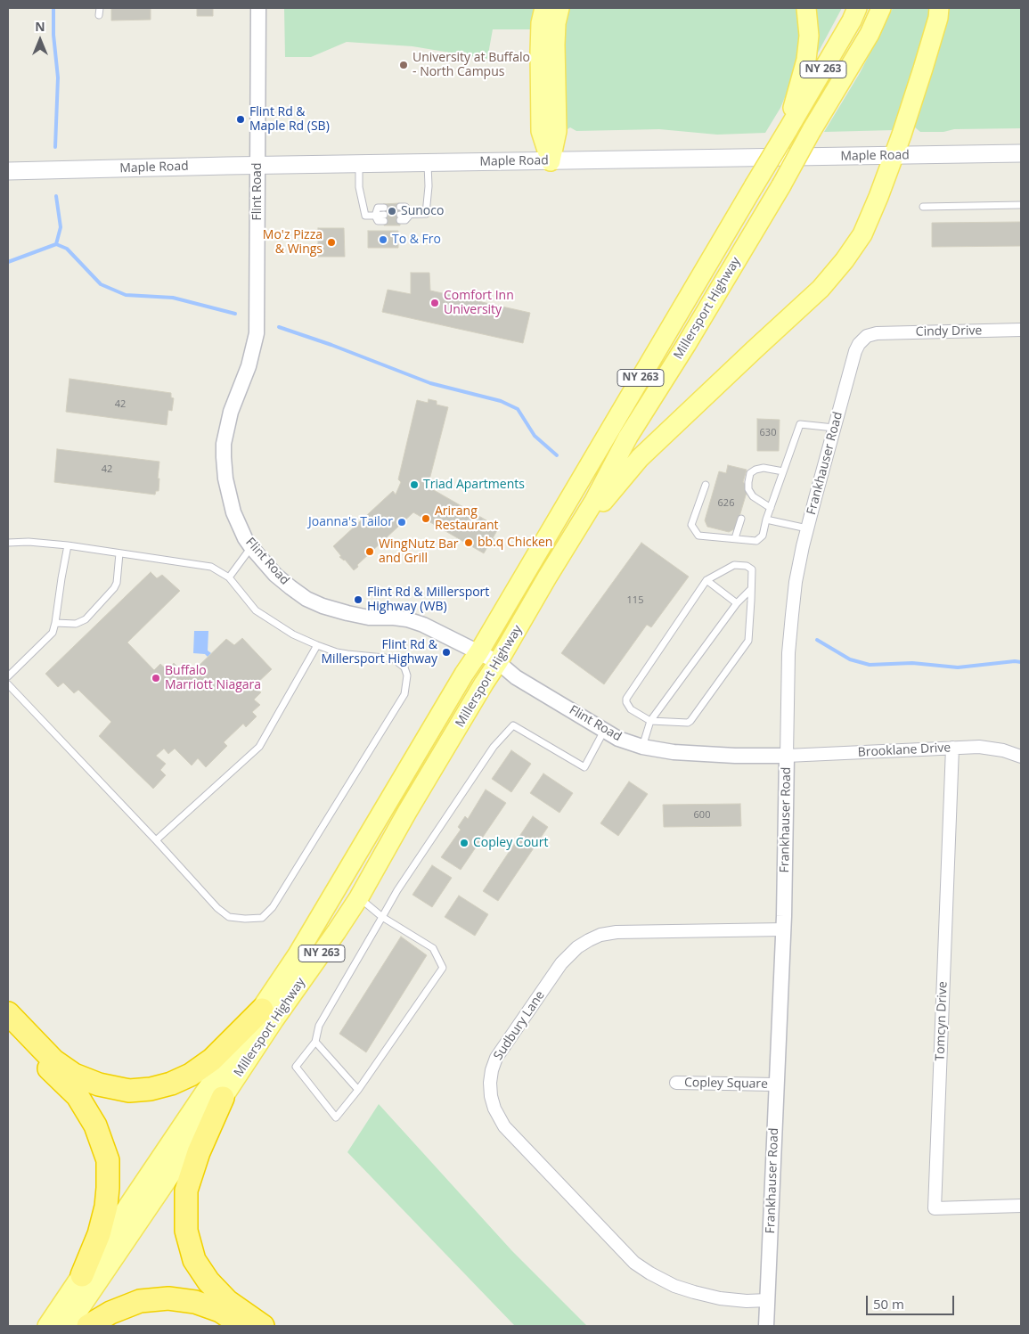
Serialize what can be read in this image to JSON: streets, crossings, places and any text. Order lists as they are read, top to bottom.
{
  "streets": {
    "main road": ["NY 263", "Maple Road", "Millersport Highway"],
    "street": [
      "Flint Road",
      "Cindy Drive",
      "Frankhauser Road",
      "Brooklane Drive",
      "Tomcyn Drive",
      "Sudbury Lane",
      "Copley Square"
    ]
  },
  "crossings": [
    ["Maple Road", "Flint Road"],
    ["Flint Road", "Millersport Highway"],
    ["Flint Road", "Frankhauser Road"],
    ["Flint Road", "Brooklane Drive"],
    ["Cindy Drive", "Frankhauser Road"],
    ["Frankhauser Road", "Brooklane Drive"],
    ["Frankhauser Road", "Sudbury Lane"],
    ["Frankhauser Road", "Copley Square"],
    ["Brooklane Drive", "Tomcyn Drive"]
  ],
  "places": [
    "University at Buffalo - North Campus",
    "Flint Rd & Maple Rd (SB)",
    "Sunoco",
    "To & Fro",
    "Mo'z Pizza & Wings",
    "Comfort Inn University",
    "Triad Apartments",
    "Arirang Restaurant",
    "Joanna's Tailor",
    "bb.q Chicken",
    "WingNutz Bar and Grill",
    "Flint Rd & Millersport Highway (WB)",
    "Flint Rd & Millersport Highway",
    "Buffalo Marriott Niagara",
    "Copley Court"
  ],
  "house_numbers": [
    "42",
    "630",
    "42",
    "626",
    "115",
    "600"
  ],
  "scale_bar": "50 m",
  "north": "top"
}
